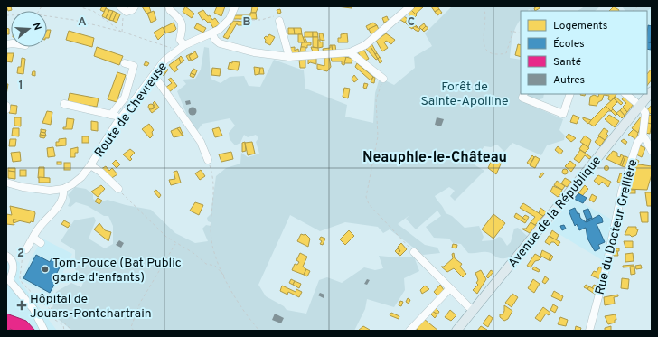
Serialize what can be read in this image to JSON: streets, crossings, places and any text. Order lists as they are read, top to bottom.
{
  "streets": {
    "main road": ["Avenue de la République"],
    "street": ["Route de Chevreuse", "Rue du Docteur Grellière"]
  },
  "crossings": [
    ["Avenue de la République", "Rue du Docteur Grellière"]
  ],
  "districts": ["Neauphle-le-Château"],
  "parks": ["Forêt de Sainte-Apolline"],
  "places": {
    "other": ["Tom-Pouce (Bat Public garde d'enfants)"],
    "health": ["Hôpital de Jouars-Pontchartrain"]
  },
  "legend": [
    "Logements",
    "Écoles",
    "Santé",
    "Autres"
  ],
  "north": "right",
  "grid": {
    "columns": ["A", "B", "C"],
    "rows": ["1", "2"]
  }
}
